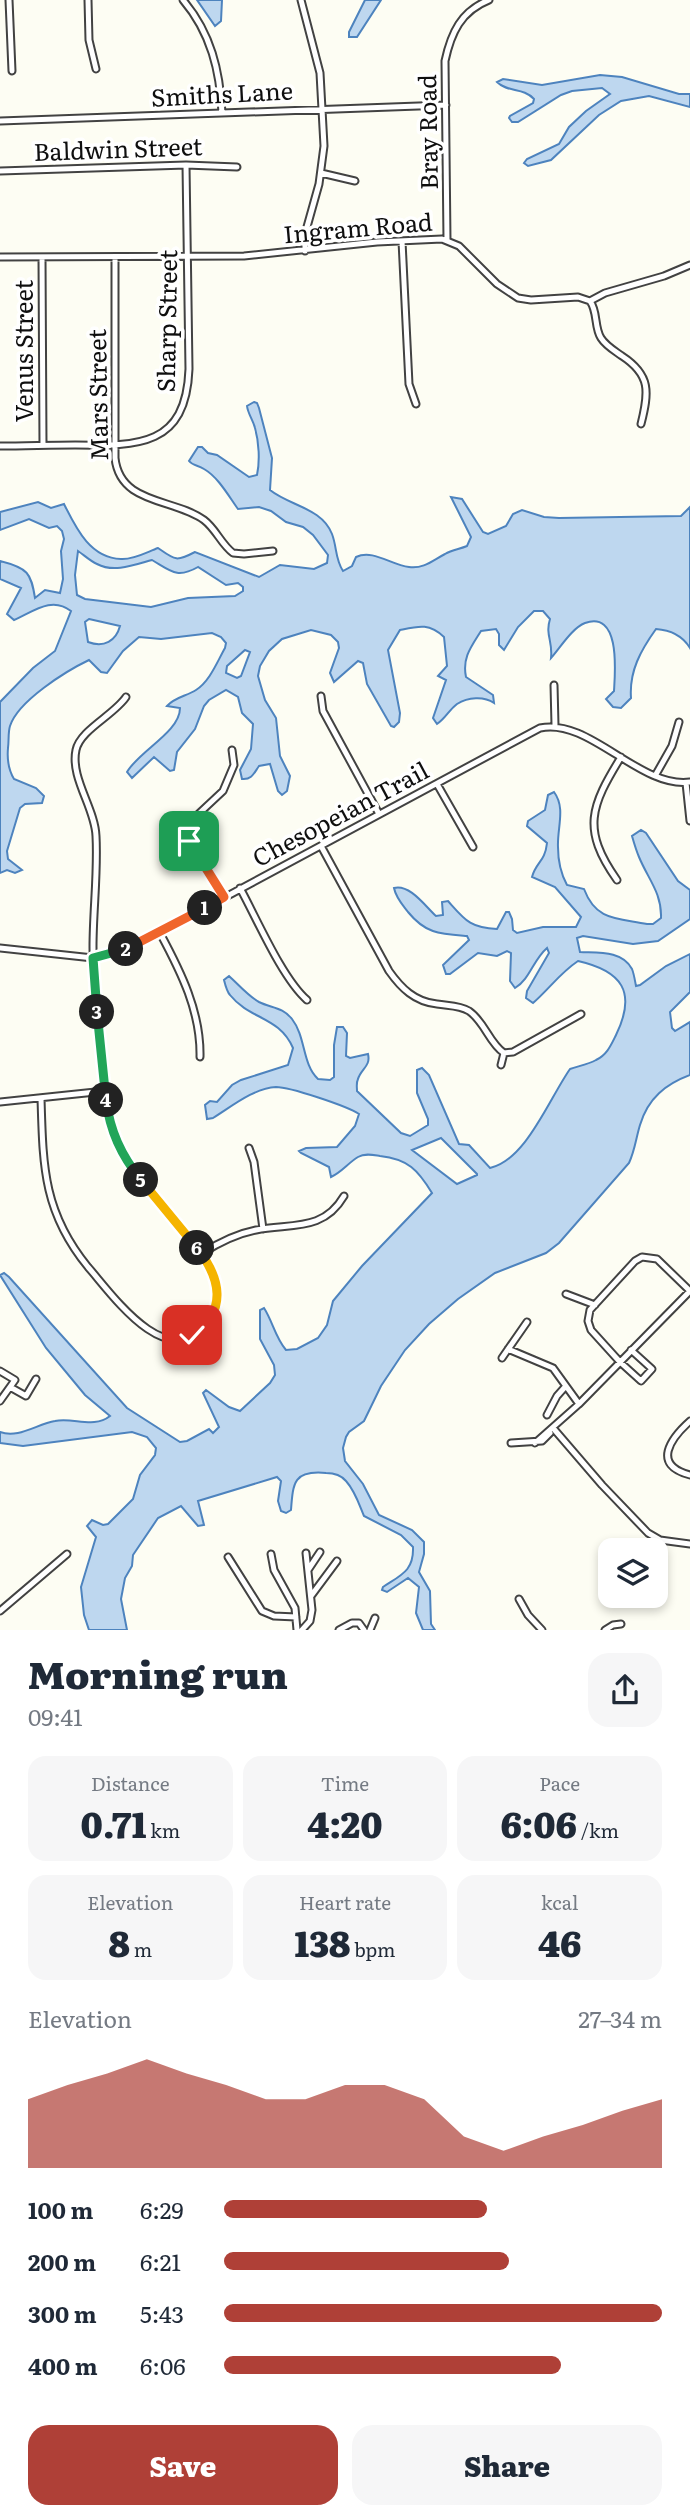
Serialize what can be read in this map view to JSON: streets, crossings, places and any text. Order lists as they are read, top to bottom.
{
  "streets": {
    "street": [
      "Smiths Lane",
      "Bray Road",
      "Baldwin Street",
      "Ingram Road",
      "Sharp Street",
      "Venus Street",
      "Mars Street",
      "Chesopeian Trail"
    ]
  },
  "crossings": [
    ["Smiths Lane", "Bray Road"],
    ["Bray Road", "Ingram Road"],
    ["Baldwin Street", "Sharp Street"],
    ["Ingram Road", "Sharp Street"],
    ["Ingram Road", "Venus Street"],
    ["Ingram Road", "Mars Street"],
    ["Sharp Street", "Venus Street"],
    ["Sharp Street", "Mars Street"]
  ],
  "page": {
    "pins": [
      "1",
      "2",
      "3",
      "4",
      "5",
      "6"
    ],
    "heading": ["Morning run", "09:41"],
    "stats": [
      ["Distance", "0.71 km"],
      ["Time", "4:20"],
      ["Pace", "6:06 /km"],
      ["Elevation", "8 m"],
      ["Heart rate", "138 bpm"],
      ["kcal", "46"]
    ],
    "chart": ["Elevation", "27–34 m"],
    "list": [
      {
        "name": "100 m",
        "note": "6:29"
      },
      {
        "name": "200 m",
        "note": "6:21"
      },
      {
        "name": "300 m",
        "note": "5:43"
      },
      {
        "name": "400 m",
        "note": "6:06"
      }
    ],
    "buttons": ["Save", "Share"]
  }
}
